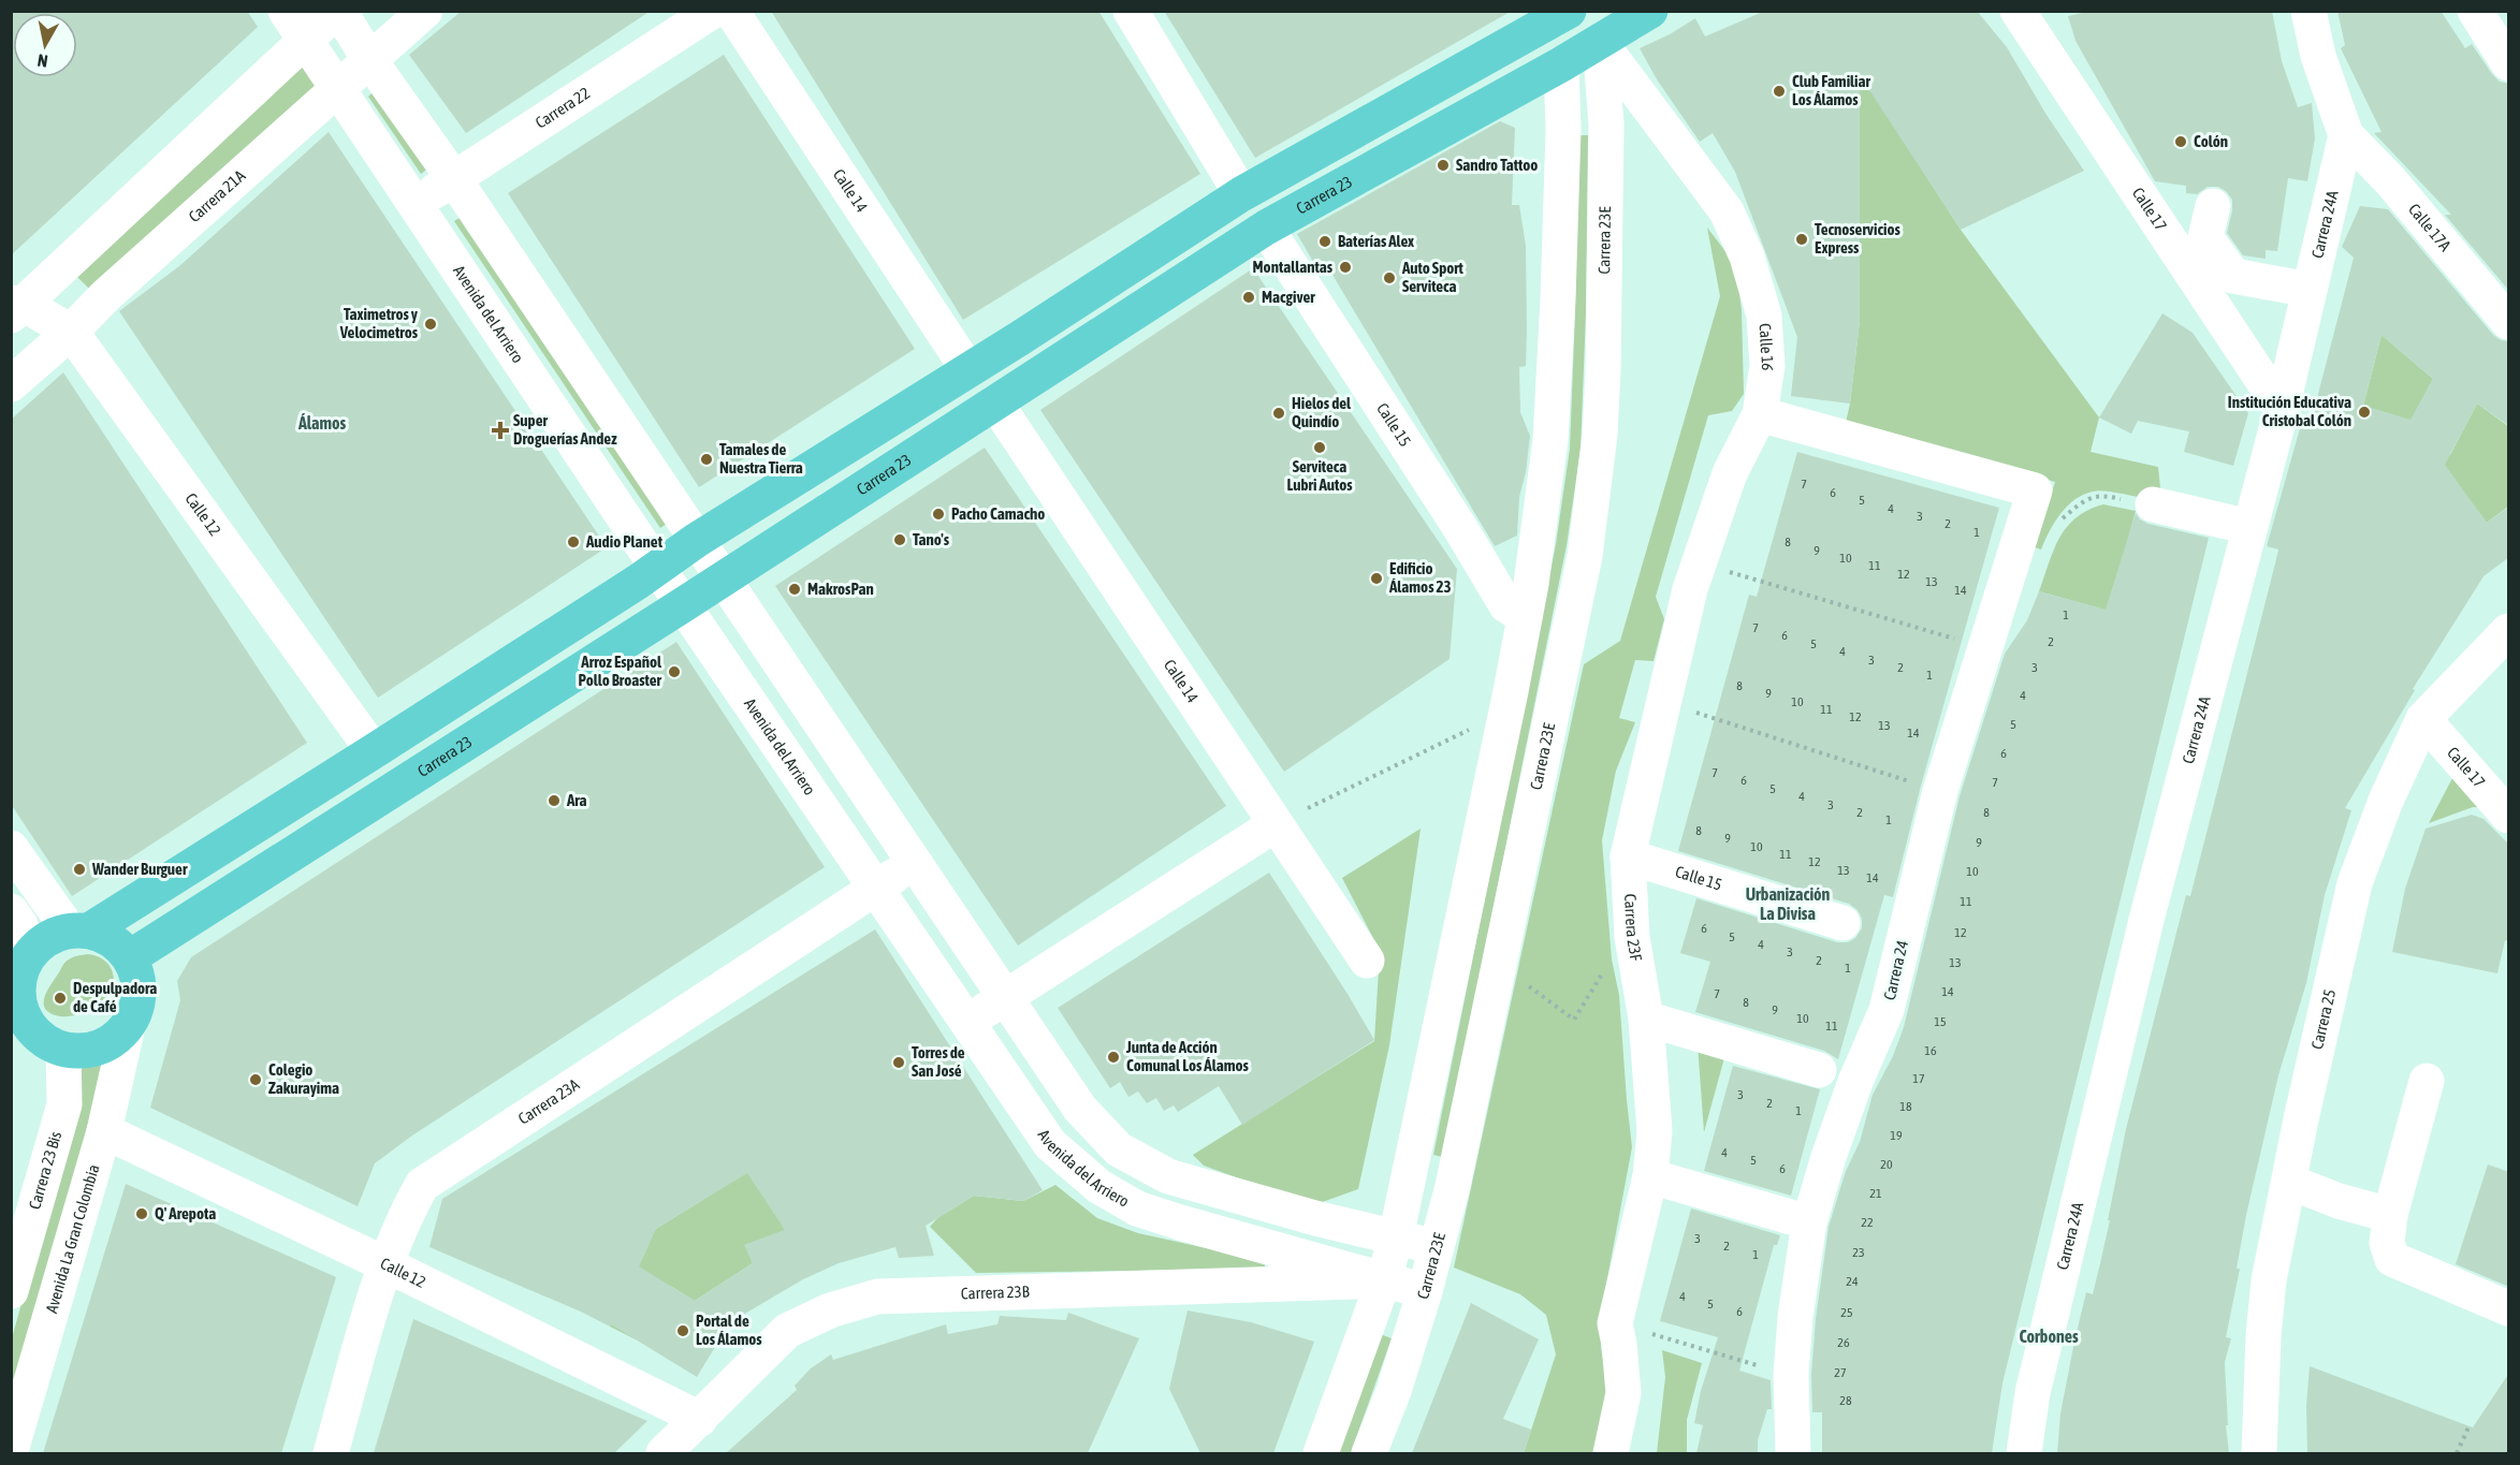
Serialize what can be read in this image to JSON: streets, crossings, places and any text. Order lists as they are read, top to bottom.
{
  "streets": {
    "main road": ["Carrera 23"],
    "street": [
      "Carrera 22",
      "Calle 14",
      "Carrera 21A",
      "Calle 17",
      "Carrera 24A",
      "Calle 17A",
      "Carrera 23E",
      "Avenida del Arriero",
      "Calle 16",
      "Calle 15",
      "Calle 12",
      "Carrera 23F",
      "Carrera 24",
      "Carrera 25",
      "Carrera 23A",
      "Carrera 23 Bis",
      "Avenida La Gran Colombia",
      "Carrera 23B"
    ]
  },
  "crossings": [
    ["Carrera 22", "Avenida del Arriero"],
    ["Calle 14", "Carrera 23"],
    ["Carrera 23", "Carrera 23E"],
    ["Carrera 23", "Avenida del Arriero"],
    ["Carrera 23", "Calle 16"],
    ["Carrera 23", "Calle 15"],
    ["Carrera 23", "Carrera 23 Bis"],
    ["Carrera 23", "Avenida La Gran Colombia"],
    ["Carrera 21A", "Avenida del Arriero"],
    ["Carrera 21A", "Calle 12"],
    ["Calle 17", "Carrera 24A"],
    ["Calle 17", "Carrera 25"],
    ["Carrera 24A", "Calle 17A"],
    ["Carrera 23E", "Avenida del Arriero"],
    ["Carrera 23E", "Calle 16"],
    ["Avenida del Arriero", "Carrera 23A"],
    ["Avenida del Arriero", "Carrera 23B"],
    ["Calle 16", "Carrera 23F"],
    ["Calle 16", "Carrera 24"],
    ["Calle 15", "Carrera 23F"],
    ["Calle 12", "Carrera 23A"],
    ["Calle 12", "Avenida La Gran Colombia"],
    ["Calle 12", "Carrera 23B"],
    ["Carrera 23F", "Carrera 24"],
    ["Carrera 23 Bis", "Avenida La Gran Colombia"]
  ],
  "districts": ["Álamos", "Urbanización La Divisa", "Corbones"],
  "places": {
    "other": [
      "Club Familiar Los Álamos",
      "Colón",
      "Sandro Tattoo",
      "Tecnoservicios Express",
      "Baterías Alex",
      "Montallantas",
      "Auto Sport Serviteca",
      "Macgiver",
      "Taximetros y Velocimetros",
      "Institución Educativa Cristobal Colón",
      "Hielos del Quindío",
      "Serviteca Lubri Autos",
      "Tamales de Nuestra Tierra",
      "Pacho Camacho",
      "Tano's",
      "Audio Planet",
      "Edificio Álamos 23",
      "MakrosPan",
      "Arroz Español Pollo Broaster",
      "Ara",
      "Wander Burguer",
      "Despulpadora de Café",
      "Junta de Acción Comunal Los Álamos",
      "Torres de San José",
      "Colegio Zakurayima",
      "Q' Arepota",
      "Portal de Los Álamos"
    ],
    "health": ["Super Droguerías Andez"]
  },
  "house_numbers": [
    "7",
    "6",
    "5",
    "4",
    "3",
    "2",
    "1",
    "8",
    "9",
    "10",
    "11",
    "12",
    "13",
    "14",
    "1",
    "7",
    "6",
    "2",
    "5",
    "4",
    "3",
    "2",
    "3",
    "1",
    "8",
    "9",
    "4",
    "10",
    "11",
    "12",
    "5",
    "13",
    "14",
    "6",
    "7",
    "6",
    "7",
    "5",
    "4",
    "3",
    "2",
    "8",
    "1",
    "8",
    "9",
    "9",
    "10",
    "11",
    "12",
    "13",
    "10",
    "14",
    "11",
    "6",
    "12",
    "5",
    "4",
    "3",
    "2",
    "13",
    "1",
    "14",
    "7",
    "8",
    "9",
    "10",
    "15",
    "11",
    "16",
    "17",
    "3",
    "2",
    "18",
    "1",
    "19",
    "4",
    "5",
    "20",
    "6",
    "21",
    "22",
    "3",
    "2",
    "23",
    "1",
    "24",
    "4",
    "5",
    "6",
    "25",
    "26",
    "27",
    "28"
  ],
  "north": "bottom"
}
